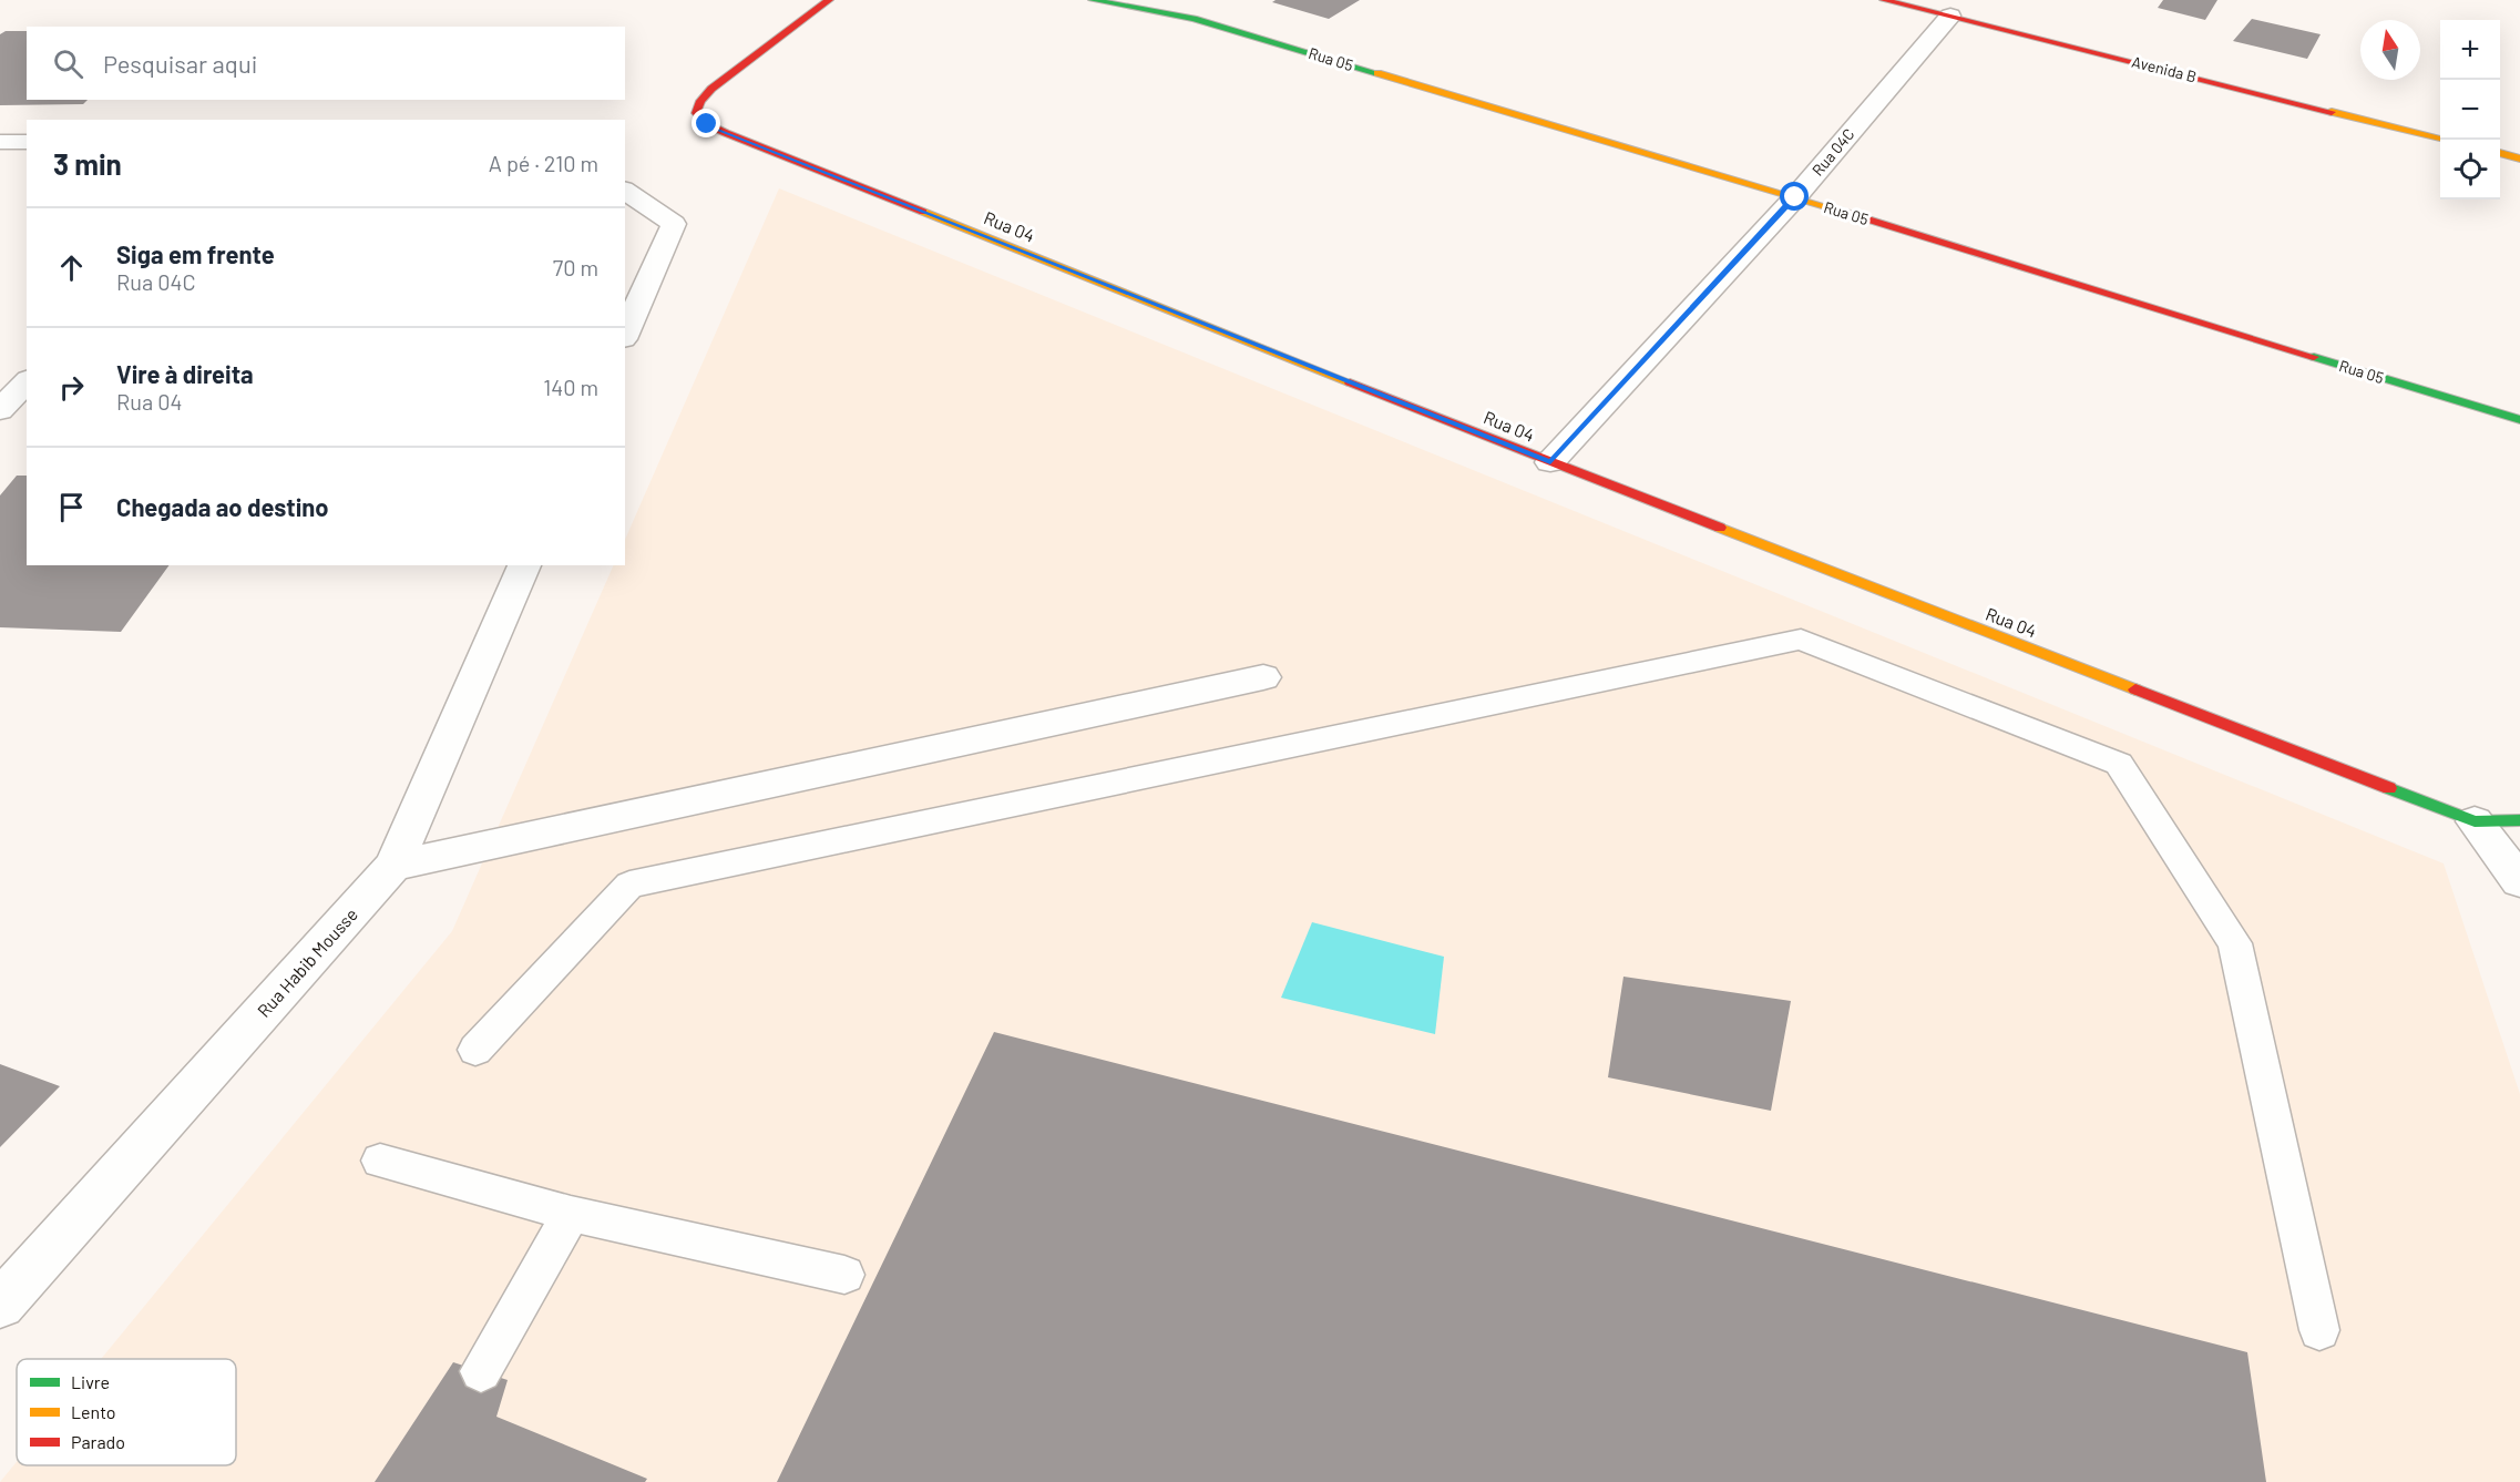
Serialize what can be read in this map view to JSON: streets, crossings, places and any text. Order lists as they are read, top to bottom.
{
  "streets": {
    "street": [
      "Rua 05",
      "Avenida B",
      "Rua 04C",
      "Rua 04",
      "Rua Habib Mousse"
    ]
  },
  "crossings": [
    ["Rua 05", "Rua 04C"],
    ["Avenida B", "Rua 04C"],
    ["Rua 04C", "Rua 04"]
  ],
  "legend": ["Livre", "Lento", "Parado"],
  "north": "top",
  "page": {
    "map_buttons": ["+", "−"],
    "search": "Pesquisar aqui",
    "heading": ["3 min", "A pé · 210 m"],
    "list": [
      ["Siga em frente", "Rua 04C", "70 m"],
      ["Vire à direita", "Rua 04", "140 m"],
      "Chegada ao destino"
    ]
  }
}
